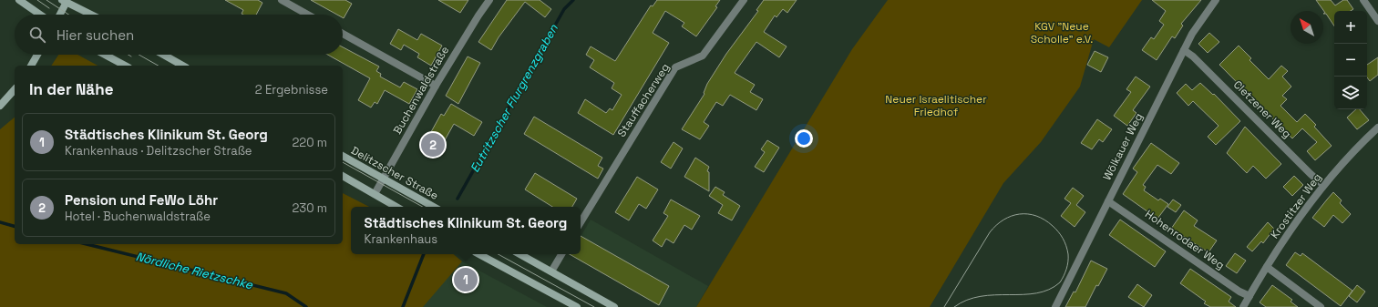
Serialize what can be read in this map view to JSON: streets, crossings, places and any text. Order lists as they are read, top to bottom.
{
  "streets": {
    "main road": ["Delitzscher Straße"],
    "street": [
      "Buchenwaldstraße",
      "Stauffacherweg",
      "Cletzener Weg",
      "Wölkauer Weg",
      "Krostitzer Weg",
      "Hohenrodaer Weg"
    ]
  },
  "crossings": [
    ["Buchenwaldstraße", "Delitzscher Straße"],
    ["Cletzener Weg", "Wölkauer Weg"],
    ["Cletzener Weg", "Krostitzer Weg"],
    ["Wölkauer Weg", "Hohenrodaer Weg"],
    ["Krostitzer Weg", "Hohenrodaer Weg"]
  ],
  "water": ["Eutritzscher Flurgrenzgraben", "Nördliche Rietzschke"],
  "parks": ["KGV \"Neue Scholle\" e.V.", "Neuer Israelitischer Friedhof"],
  "north": "top left",
  "page": {
    "map_buttons": ["+", "−"],
    "search": "Hier suchen",
    "heading": ["In der Nähe", "2 Ergebnisse"],
    "list": [
      {
        "mark": "1",
        "name": "Städtisches Klinikum St. Georg",
        "note": "Krankenhaus · Delitzscher Straße",
        "value": "220 m"
      },
      {
        "mark": "2",
        "name": "Pension und FeWo Löhr",
        "note": "Hotel · Buchenwaldstraße",
        "value": "230 m"
      }
    ],
    "pins": ["2", "1"],
    "popup": ["Städtisches Klinikum St. Georg", "Krankenhaus"]
  }
}
